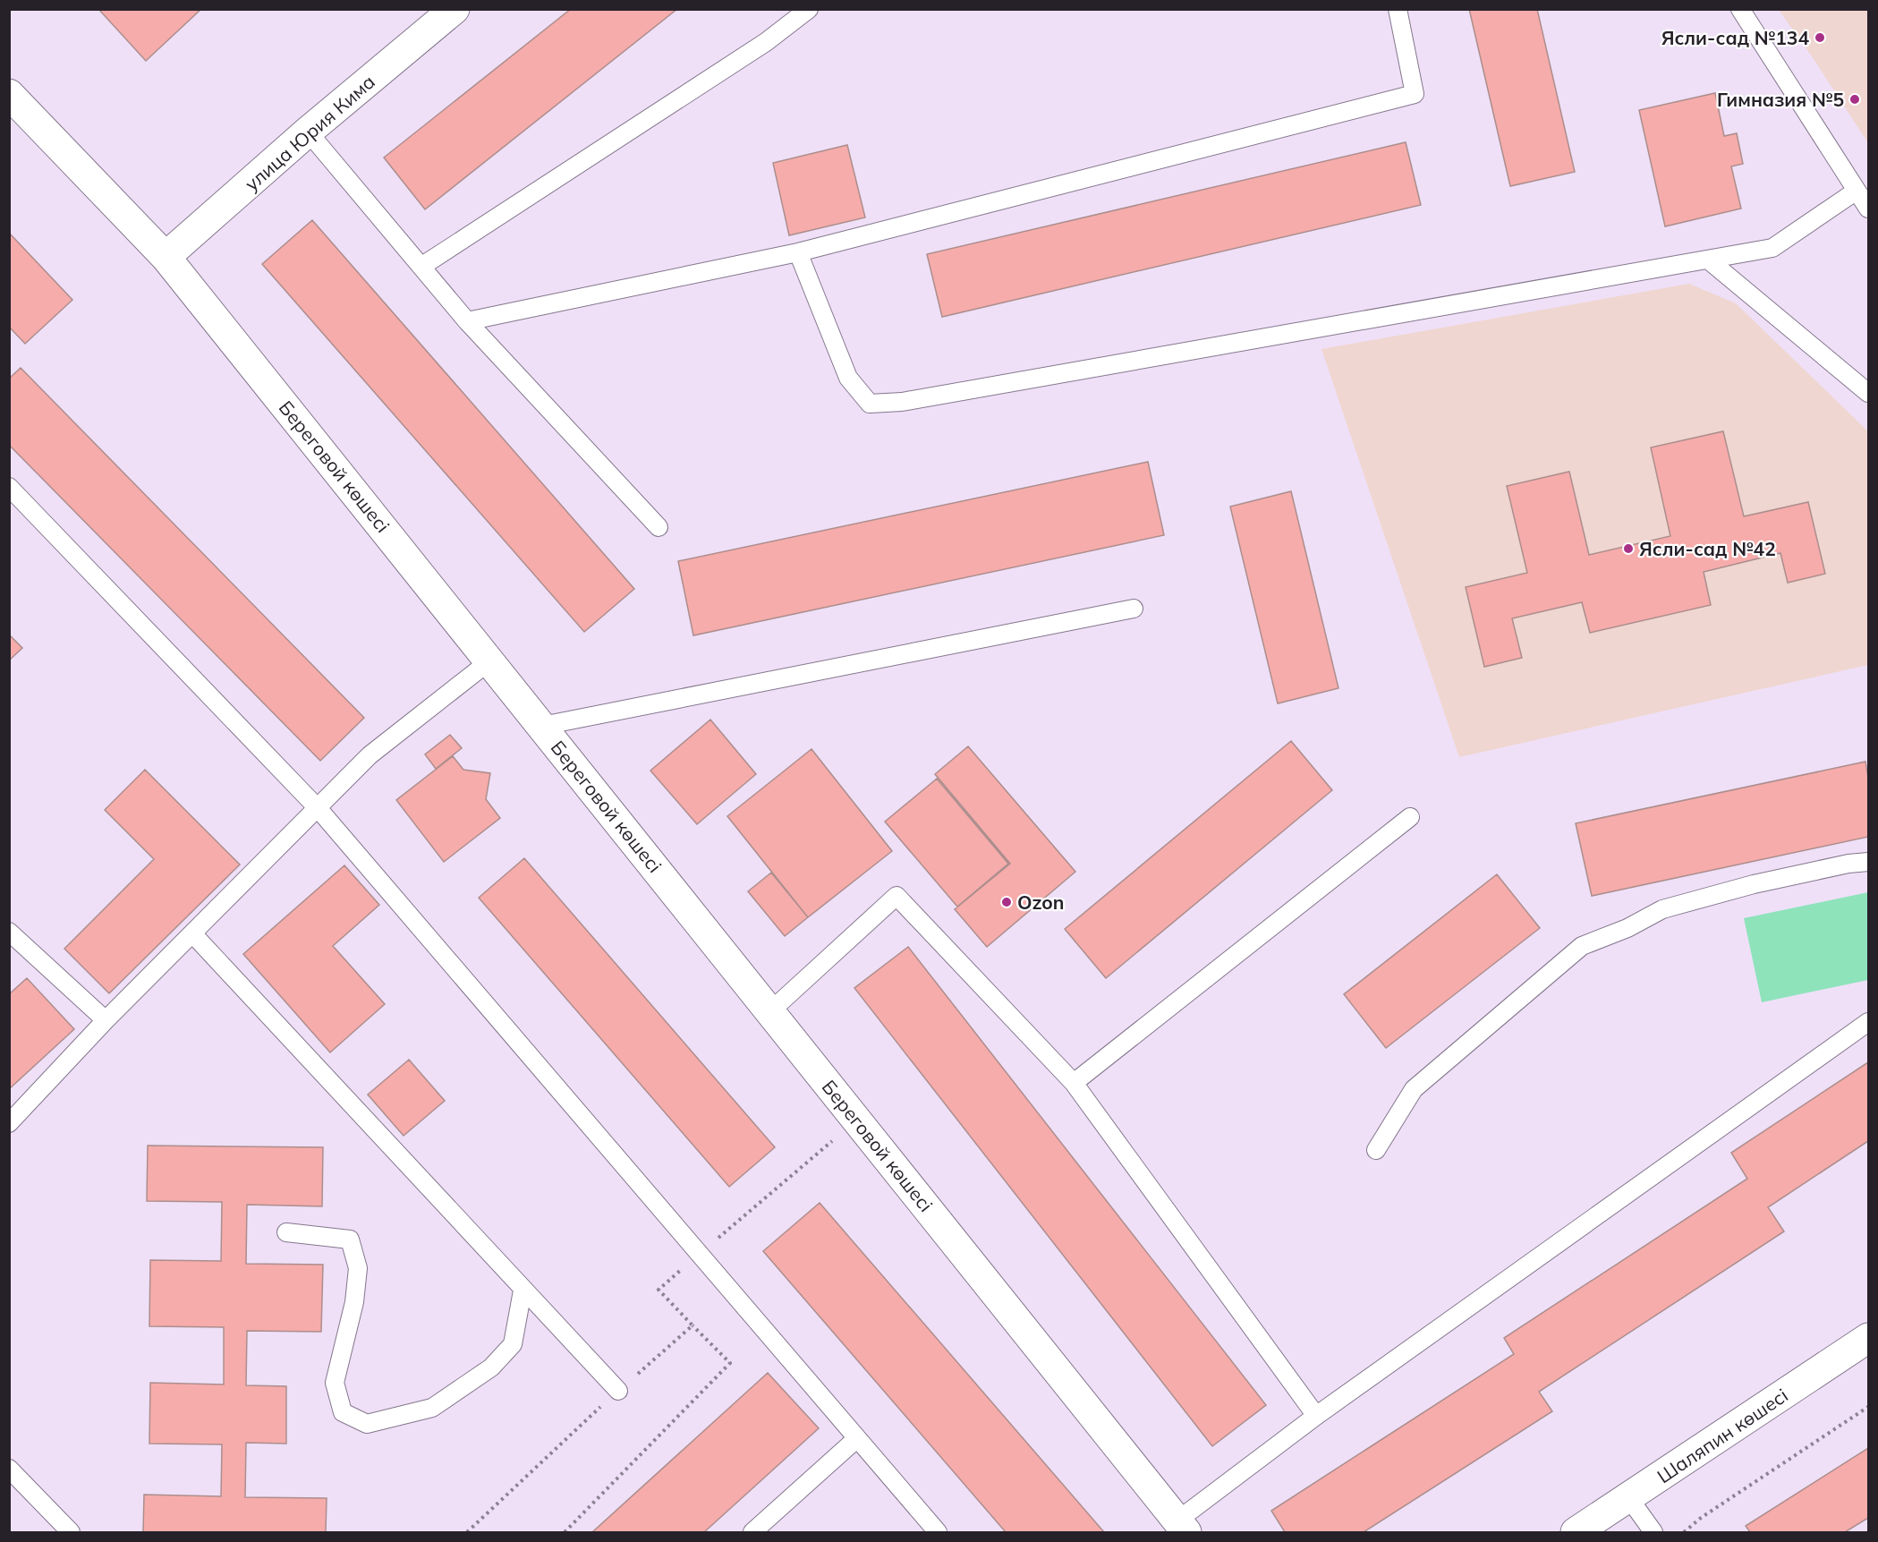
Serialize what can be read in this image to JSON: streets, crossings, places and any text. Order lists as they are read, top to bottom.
{
  "streets": {
    "street": ["улица Юрия Кима", "Береговой көшесі", "Шаляпин көшесі"]
  },
  "crossings": [
    ["улица Юрия Кима", "Береговой көшесі"]
  ],
  "places": [
    "Ясли-сад №134",
    "Гимназия №5",
    "Ясли-сад №42",
    "Ozon"
  ]
}
